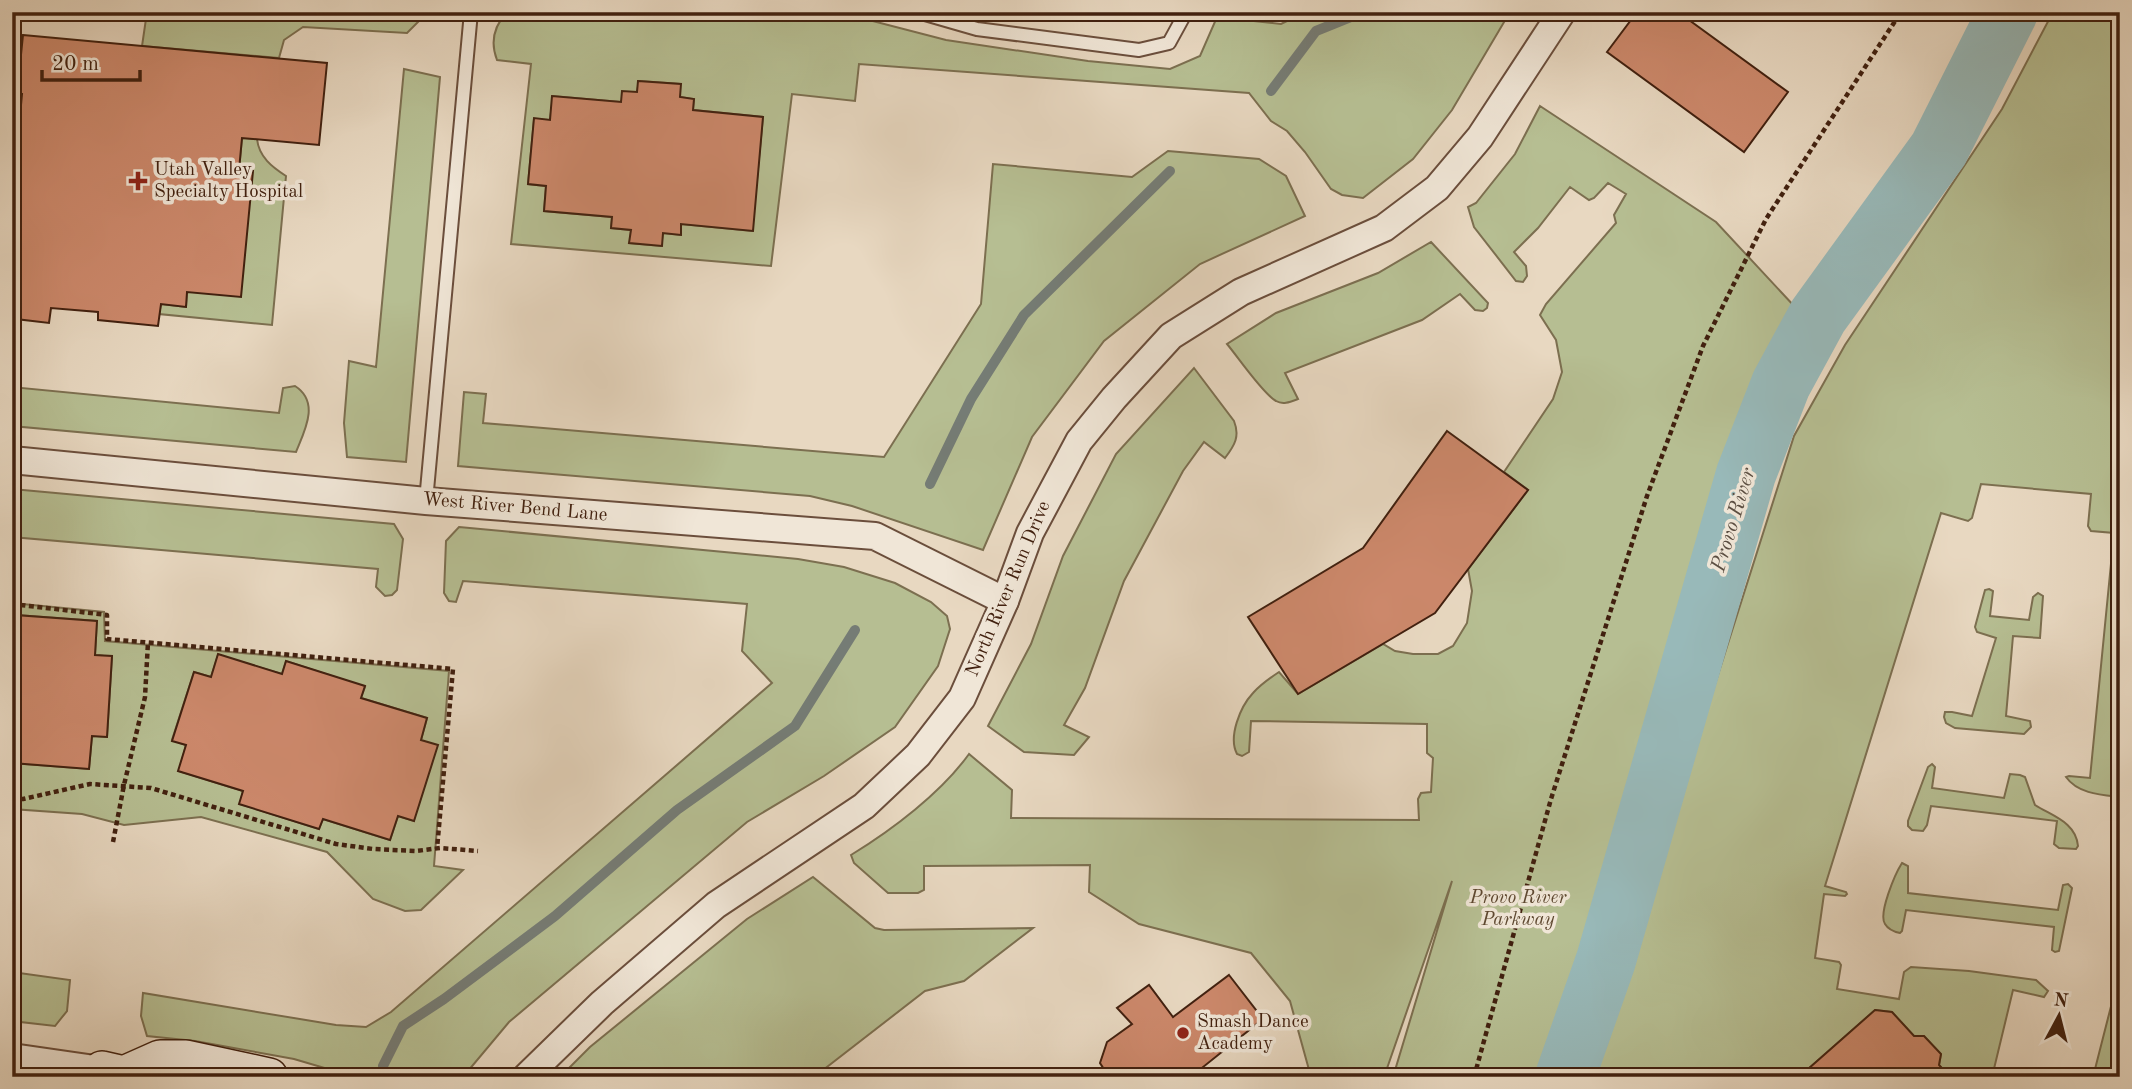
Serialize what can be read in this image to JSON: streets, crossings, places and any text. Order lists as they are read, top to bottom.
{
  "streets": {
    "street": ["West River Bend Lane", "North River Run Drive"]
  },
  "crossings": [
    ["West River Bend Lane", "North River Run Drive"]
  ],
  "water": ["Provo River"],
  "parks": ["Provo River Parkway"],
  "places": {
    "health": ["Utah Valley Specialty Hospital"],
    "other": ["Smash Dance Academy"]
  },
  "scale_bar": "20 m",
  "north": "top"
}
